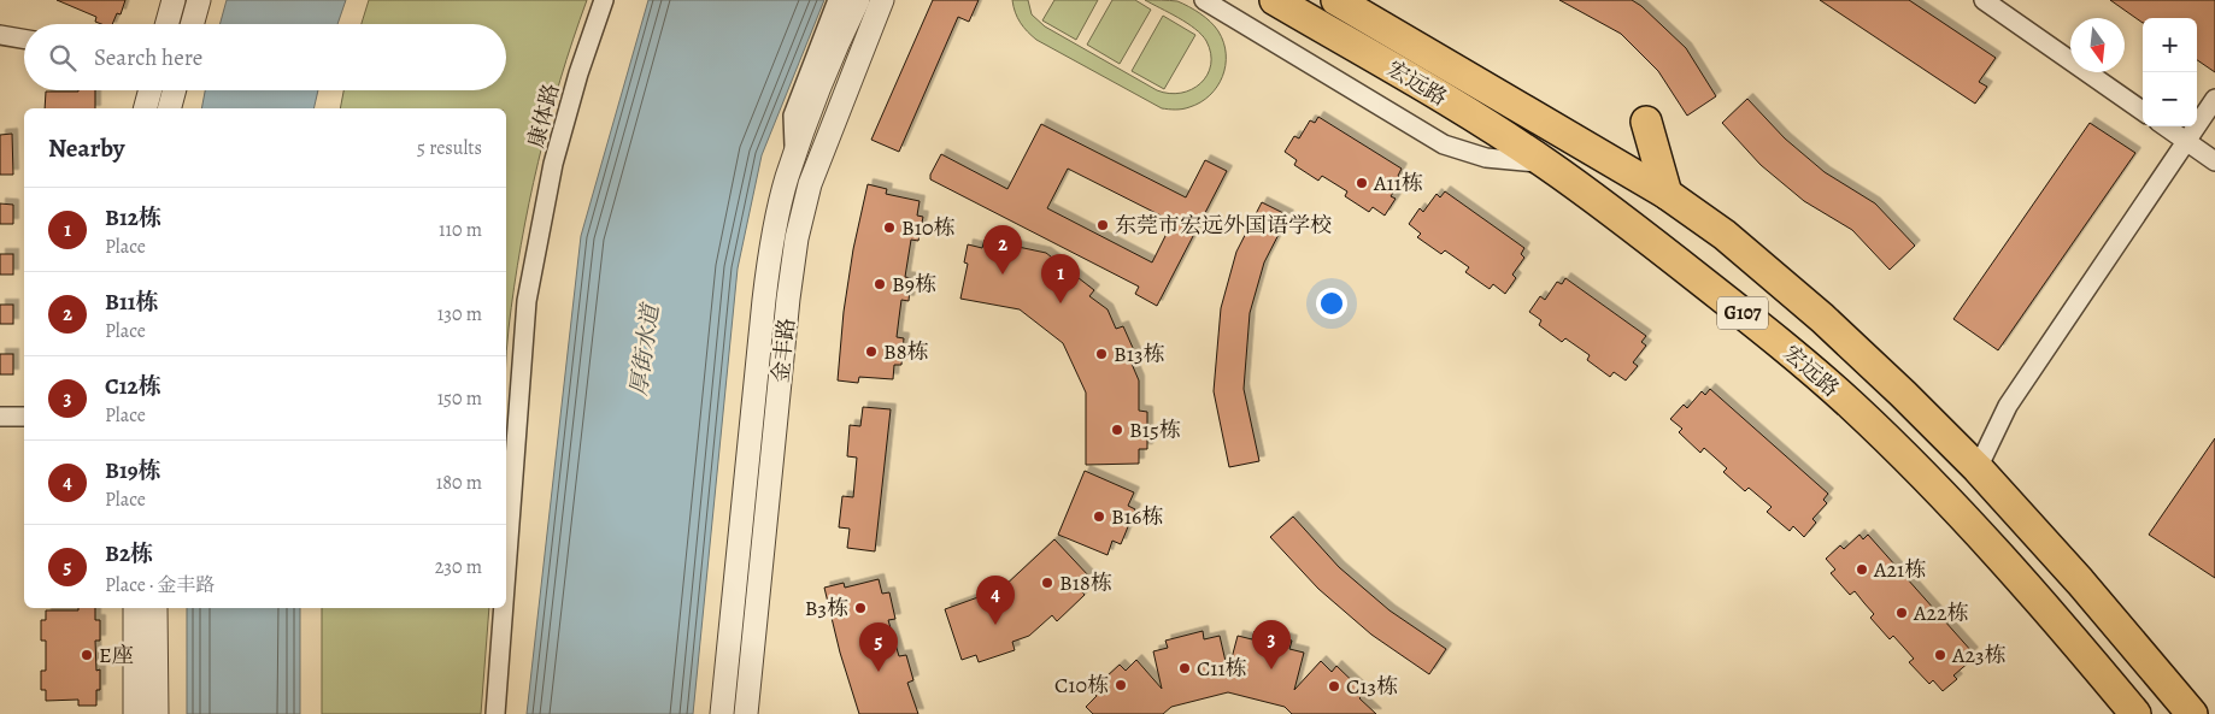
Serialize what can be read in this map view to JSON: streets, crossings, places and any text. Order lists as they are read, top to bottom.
{
  "streets": {
    "highway": ["宏远路", "G107"],
    "street": ["康体路", "金丰路"]
  },
  "water": ["厚街水道"],
  "places": [
    "A11栋",
    "东莞市宏远外国语学校",
    "B10栋",
    "B9栋",
    "B8栋",
    "B13栋",
    "B15栋",
    "B16栋",
    "A21栋",
    "B18栋",
    "B3栋",
    "A22栋",
    "E座",
    "A23栋",
    "C11栋",
    "C10栋",
    "C13栋"
  ],
  "north": "bottom",
  "page": {
    "map_buttons": ["+", "−"],
    "search": "Search here",
    "heading": ["Nearby", "5 results"],
    "list": [
      {
        "mark": "1",
        "name": "B12栋",
        "note": "Place",
        "value": "110 m"
      },
      {
        "mark": "2",
        "name": "B11栋",
        "note": "Place",
        "value": "130 m"
      },
      {
        "mark": "3",
        "name": "C12栋",
        "note": "Place",
        "value": "150 m"
      },
      {
        "mark": "4",
        "name": "B19栋",
        "note": "Place",
        "value": "180 m"
      },
      {
        "mark": "5",
        "name": "B2栋",
        "note": "Place · 金丰路",
        "value": "230 m"
      }
    ],
    "pins": [
      "2",
      "1",
      "4",
      "3",
      "5"
    ]
  }
}
